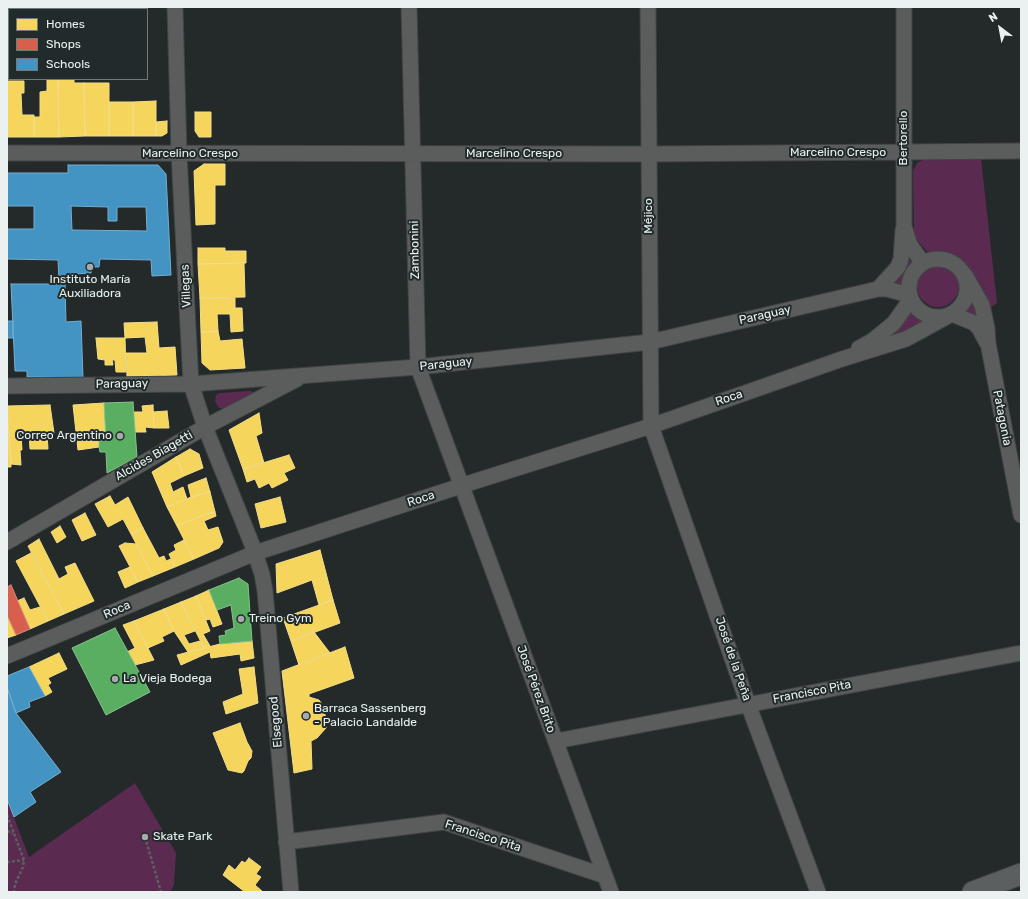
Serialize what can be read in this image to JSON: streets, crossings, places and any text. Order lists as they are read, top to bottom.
{
  "streets": {
    "street": [
      "Bertorello",
      "Marcelino Crespo",
      "Méjico",
      "Zambonini",
      "Villegas",
      "Paraguay",
      "Roca",
      "Patagonia",
      "Alcides Biagetti",
      "José de la Peña",
      "José Pérez Brito",
      "Francisco Pita",
      "Elsegood"
    ]
  },
  "crossings": [
    ["Bertorello", "Marcelino Crespo"],
    ["Bertorello", "Paraguay"],
    ["Bertorello", "Patagonia"],
    ["Marcelino Crespo", "Méjico"],
    ["Marcelino Crespo", "Zambonini"],
    ["Marcelino Crespo", "Villegas"],
    ["Méjico", "Paraguay"],
    ["Méjico", "Roca"],
    ["Méjico", "José de la Peña"],
    ["Zambonini", "Paraguay"],
    ["Zambonini", "Roca"],
    ["Zambonini", "José Pérez Brito"],
    ["Villegas", "Paraguay"],
    ["Villegas", "Roca"],
    ["Villegas", "Alcides Biagetti"],
    ["Villegas", "Elsegood"],
    ["Paraguay", "Patagonia"],
    ["Paraguay", "Alcides Biagetti"],
    ["Roca", "José de la Peña"],
    ["Roca", "José Pérez Brito"],
    ["Roca", "Elsegood"],
    ["José de la Peña", "Francisco Pita"],
    ["José Pérez Brito", "Francisco Pita"],
    ["Francisco Pita", "Elsegood"]
  ],
  "places": [
    "Instituto María Auxiliadora",
    "Correo Argentino",
    "Treino Gym",
    "La Vieja Bodega",
    "Barraca Sassenberg - Palacio Landalde",
    "Skate Park"
  ],
  "legend": ["Homes", "Shops", "Schools"],
  "north": "top left"
}
